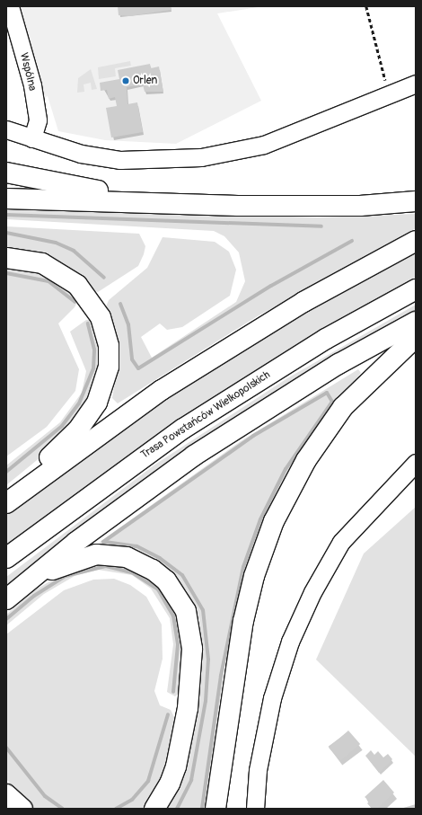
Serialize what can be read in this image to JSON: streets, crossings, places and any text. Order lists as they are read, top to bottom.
{
  "streets": {
    "highway": ["Trasa Powstańców Wielkopolskich"],
    "street": ["Wspólna"]
  },
  "places": ["Orlen"]
}
